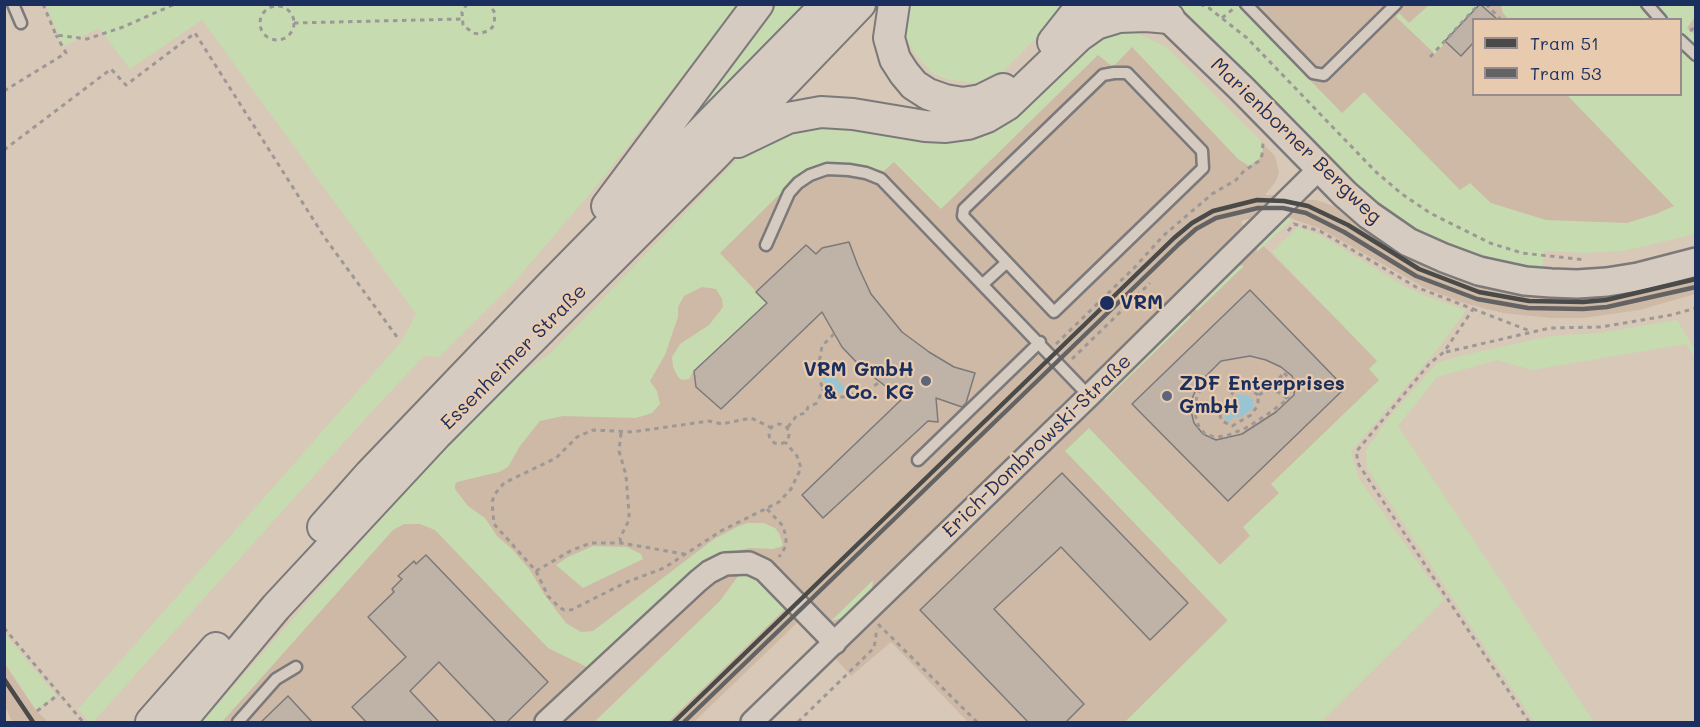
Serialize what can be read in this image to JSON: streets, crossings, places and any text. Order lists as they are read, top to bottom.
{
  "streets": {
    "main road": ["Essenheimer Straße"],
    "street": ["Marienborner Bergweg", "Erich-Dombrowski-Straße"]
  },
  "crossings": [
    ["Marienborner Bergweg", "Erich-Dombrowski-Straße"]
  ],
  "places": ["VRM", "VRM GmbH & Co. KG", "ZDF Enterprises GmbH"],
  "lines": ["tram line 51", "tram line 53"],
  "legend": ["Tram 51", "Tram 53"]
}
